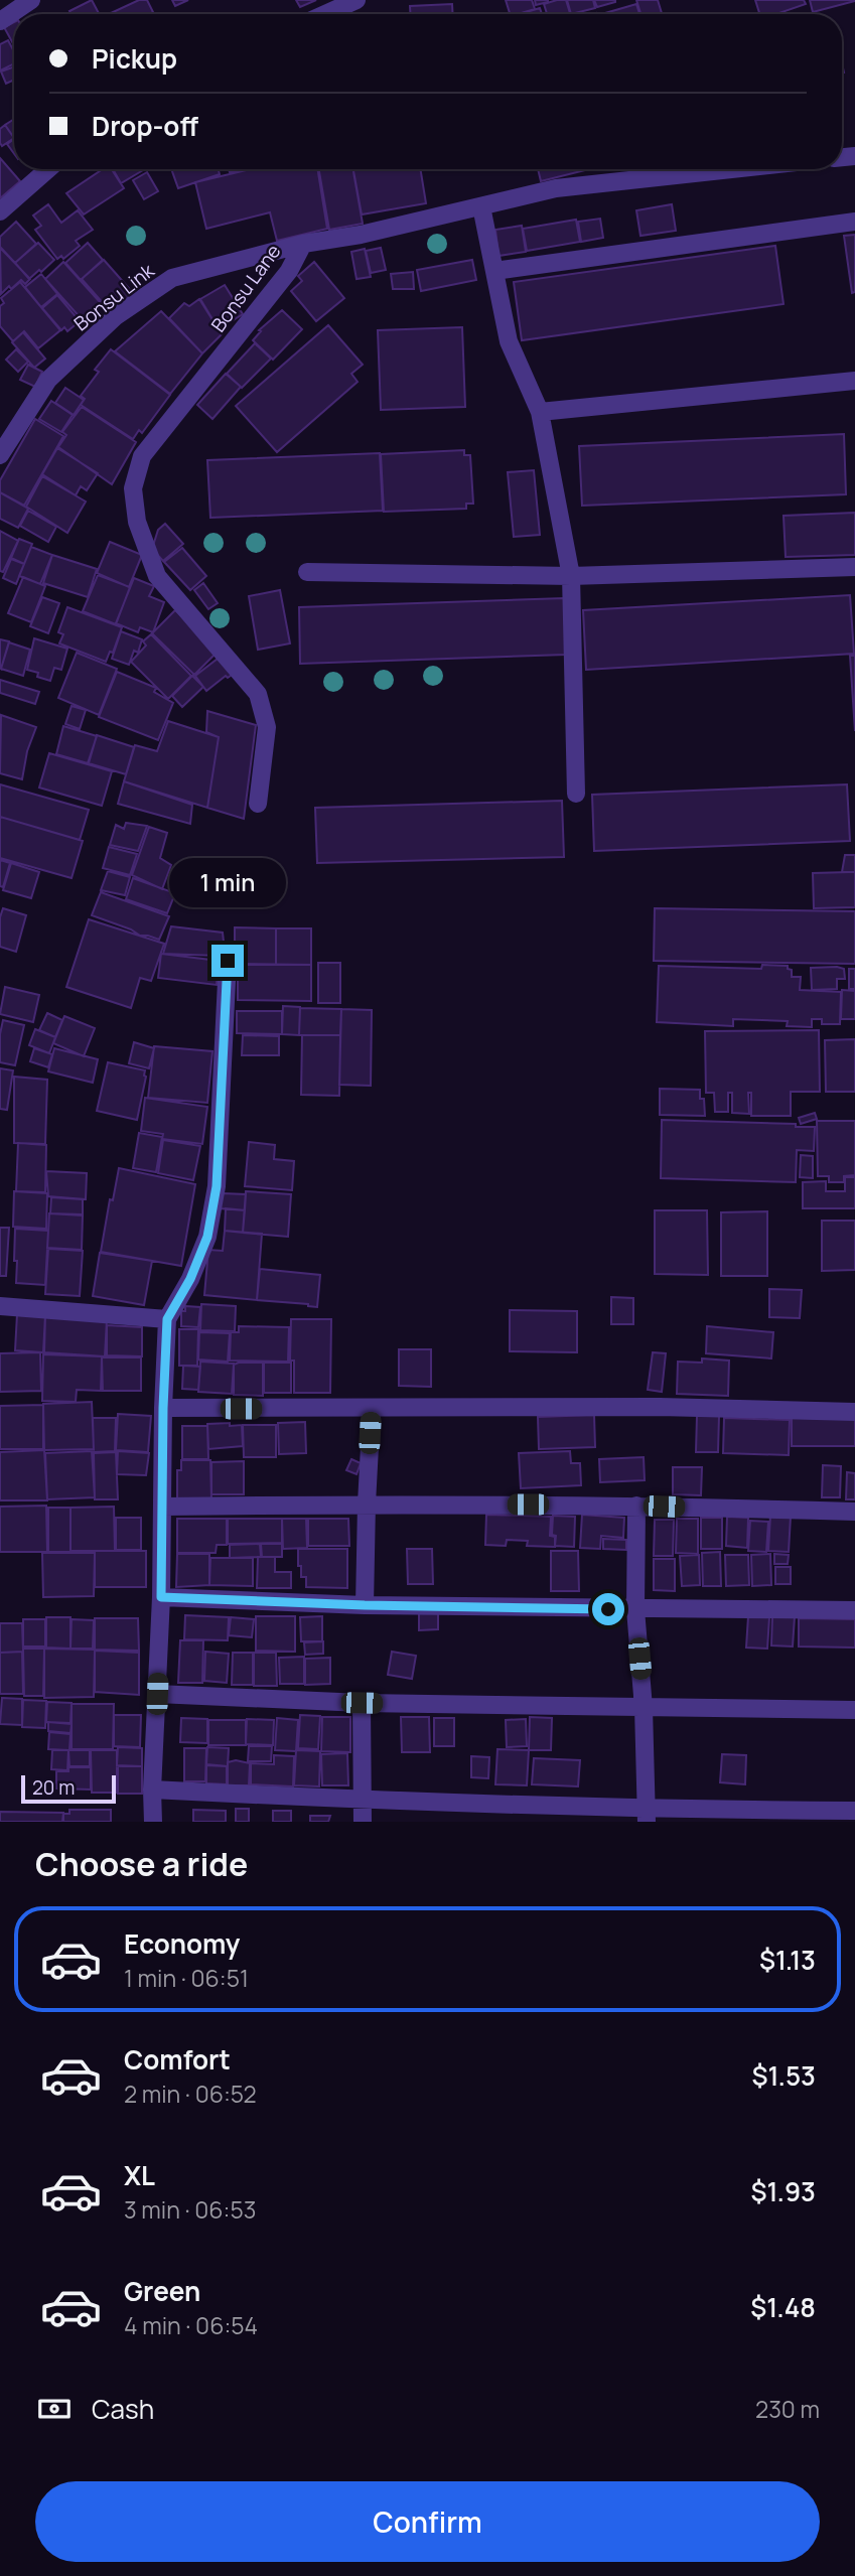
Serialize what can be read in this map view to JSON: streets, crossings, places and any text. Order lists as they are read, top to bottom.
{
  "streets": {
    "street": ["Bonsu Lane", "Bonsu Link"]
  },
  "crossings": [
    ["Bonsu Lane", "Bonsu Link"]
  ],
  "scale_bar": "20 m",
  "page": {
    "banner": ["Pickup", "Drop-off"],
    "bubble": "1 min",
    "scale": "20 m",
    "heading": "Choose a ride",
    "list": [
      {
        "name": "Economy",
        "note": "1 min · 06:51",
        "value": "$1.13"
      },
      {
        "name": "Comfort",
        "note": "2 min · 06:52",
        "value": "$1.53"
      },
      {
        "name": "XL",
        "note": "3 min · 06:53",
        "value": "$1.93"
      },
      {
        "name": "Green",
        "note": "4 min · 06:54",
        "value": "$1.48"
      }
    ],
    "pay": ["Cash", "230 m"],
    "buttons": "Confirm"
  }
}
